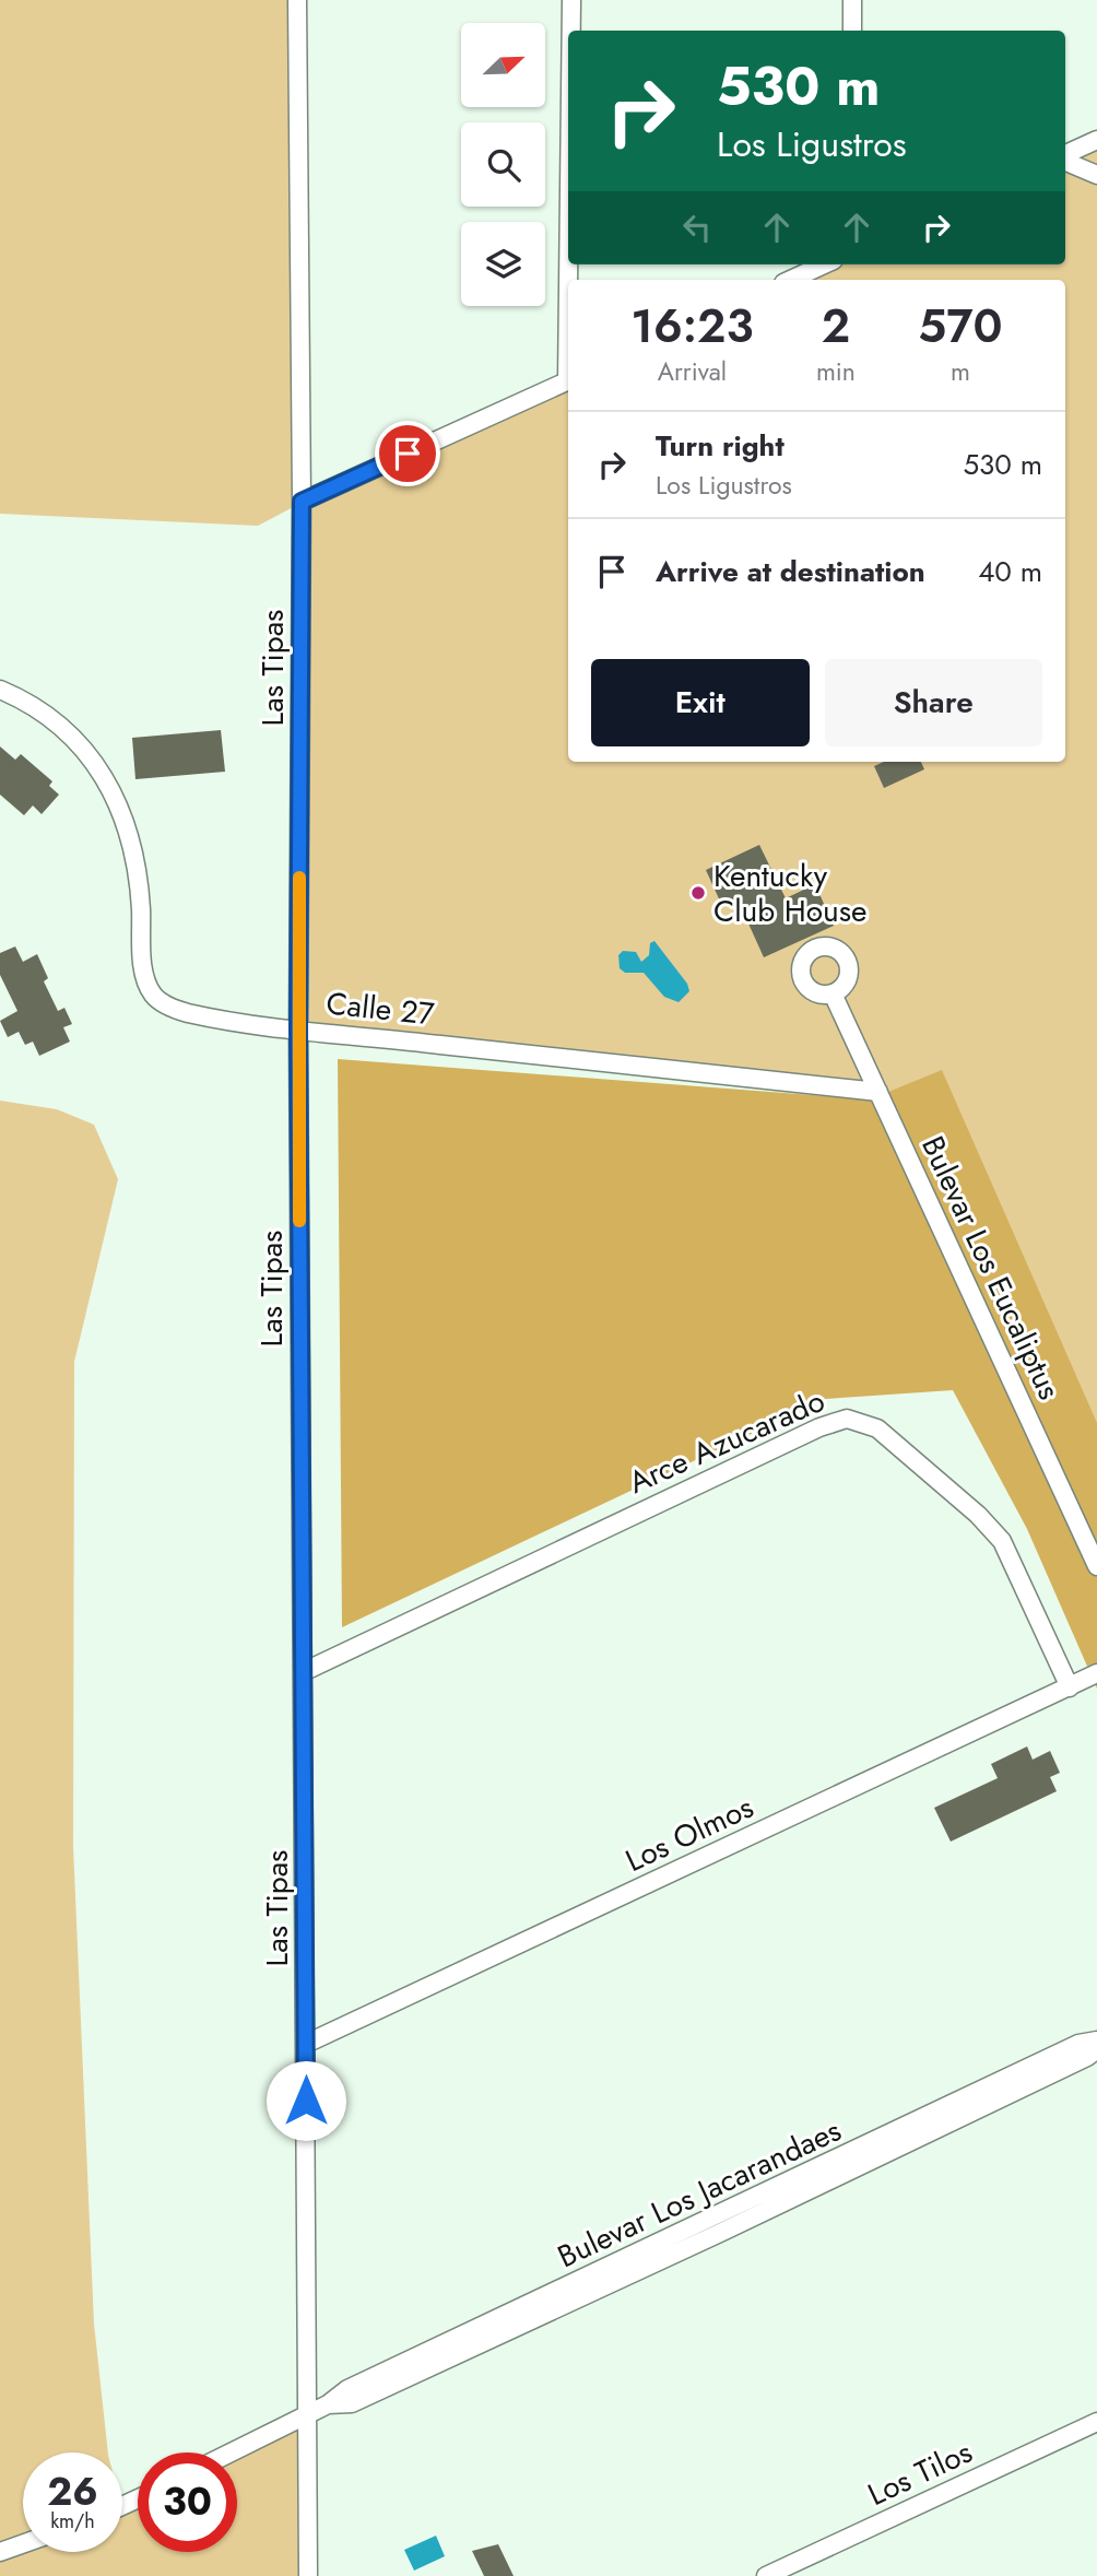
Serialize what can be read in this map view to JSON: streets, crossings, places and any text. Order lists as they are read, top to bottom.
{
  "streets": {
    "street": [
      "Las Tipas",
      "Calle 27",
      "Bulevar Los Eucaliptus",
      "Arce Azucarado",
      "Los Olmos",
      "Bulevar Los Jacarandaes",
      "Los Tilos"
    ]
  },
  "crossings": [
    ["Las Tipas", "Calle 27"],
    ["Las Tipas", "Arce Azucarado"],
    ["Las Tipas", "Los Olmos"],
    ["Las Tipas", "Bulevar Los Jacarandaes"],
    ["Calle 27", "Bulevar Los Eucaliptus"],
    ["Arce Azucarado", "Los Olmos"]
  ],
  "places": ["Kentucky Club House"],
  "north": "top right",
  "page": {
    "turn": ["530 m", "Los Ligustros"],
    "eta": [
      "16:23",
      "Arrival",
      "2",
      "min",
      "570",
      "m"
    ],
    "list": [
      {
        "name": "Turn right",
        "note": "Los Ligustros",
        "value": "530 m"
      },
      {
        "name": "Arrive at destination",
        "value": "40 m"
      }
    ],
    "buttons": ["Exit", "Share"],
    "speed": "26 km/h",
    "limit": "30"
  }
}
